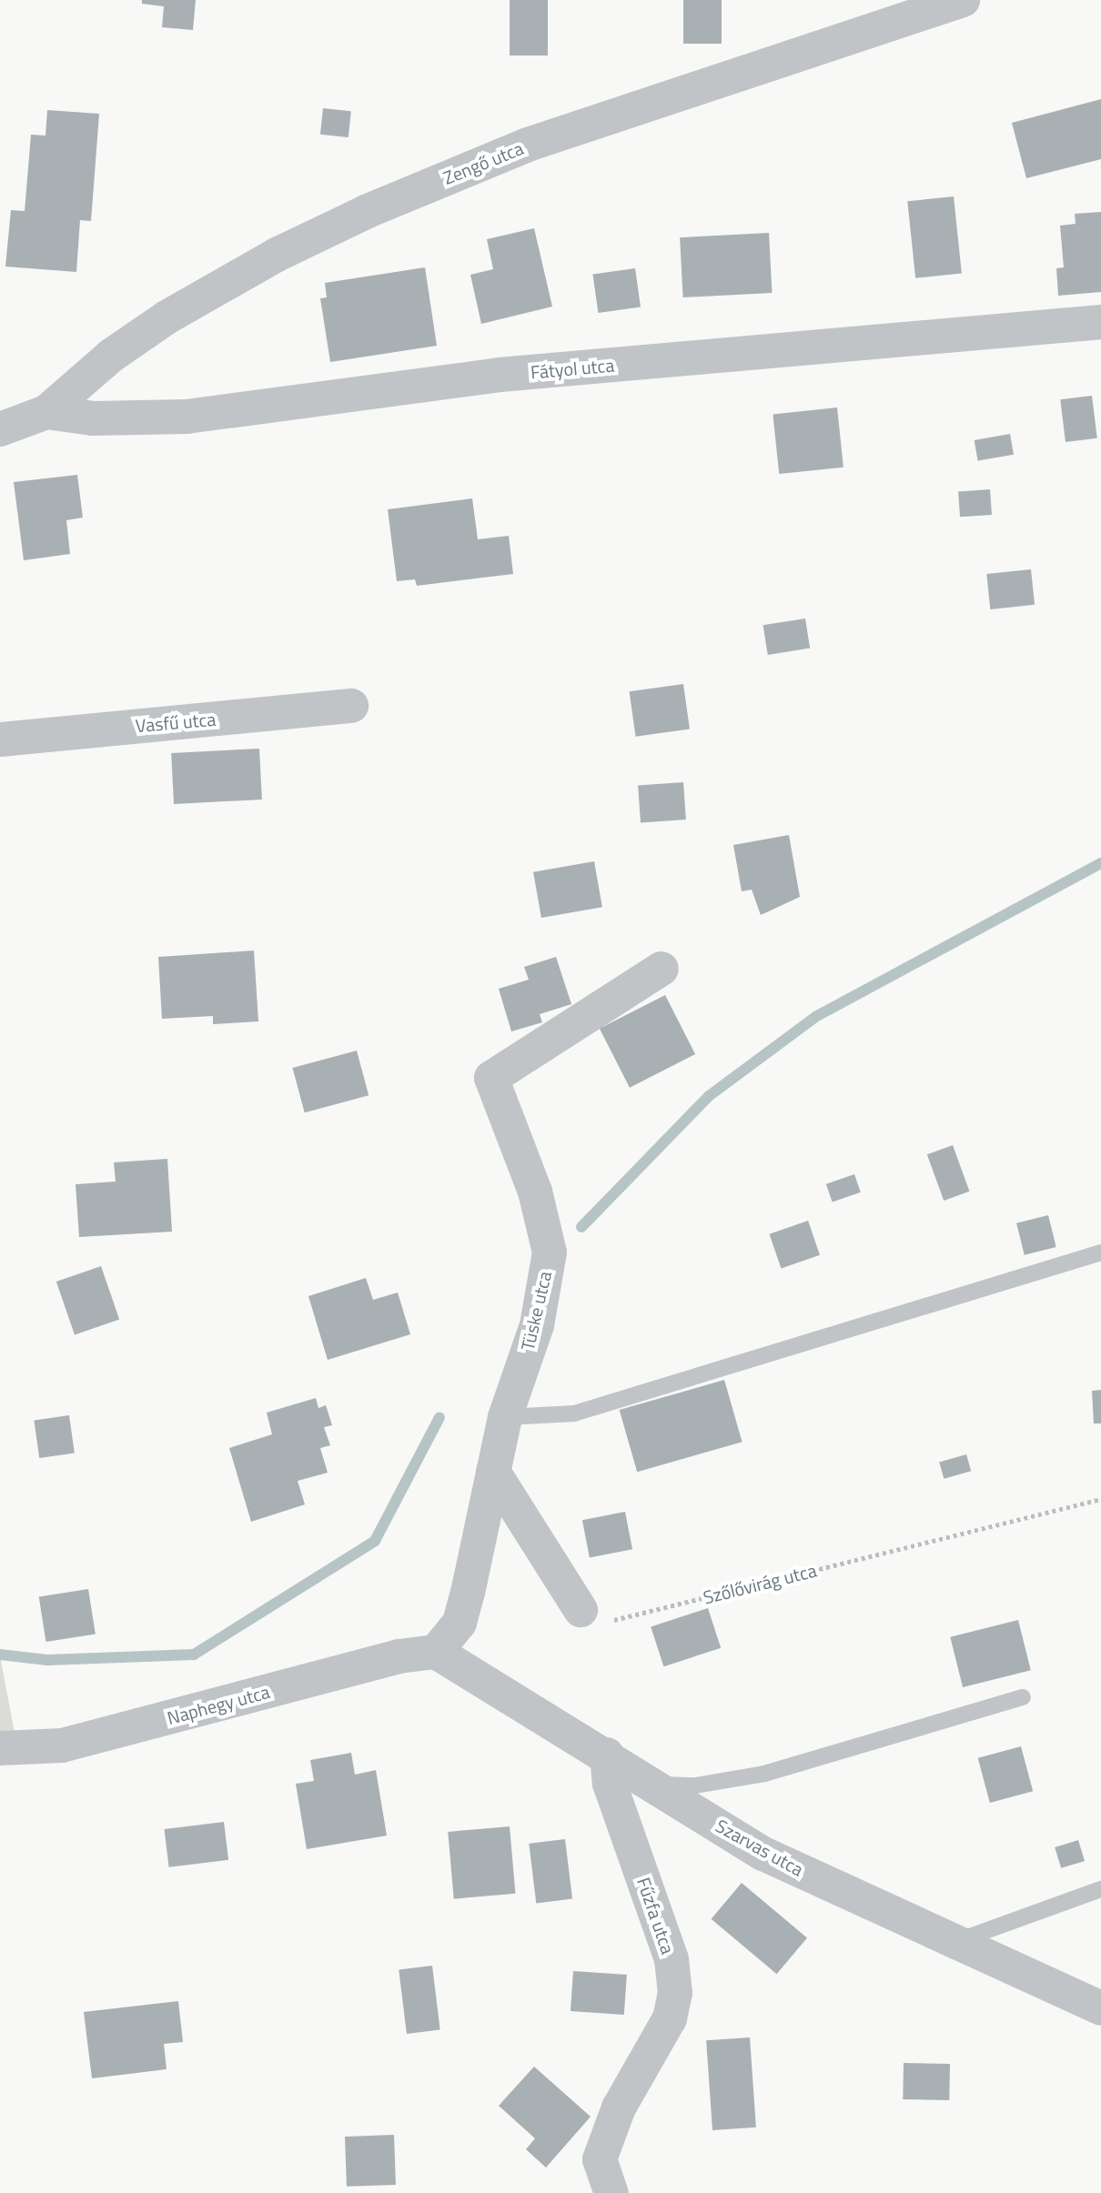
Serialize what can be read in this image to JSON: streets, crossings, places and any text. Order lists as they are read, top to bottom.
{
  "streets": {
    "street": [
      "Zengő utca",
      "Fátyol utca",
      "Vasfű utca",
      "Tüske utca",
      "Naphegy utca",
      "Szarvas utca",
      "Fűzfa utca"
    ],
    "path": ["Szőlővirág utca"]
  },
  "crossings": [
    ["Zengő utca", "Fátyol utca"],
    ["Tüske utca", "Naphegy utca"],
    ["Tüske utca", "Szarvas utca"],
    ["Naphegy utca", "Szarvas utca"],
    ["Szarvas utca", "Fűzfa utca"]
  ]
}
